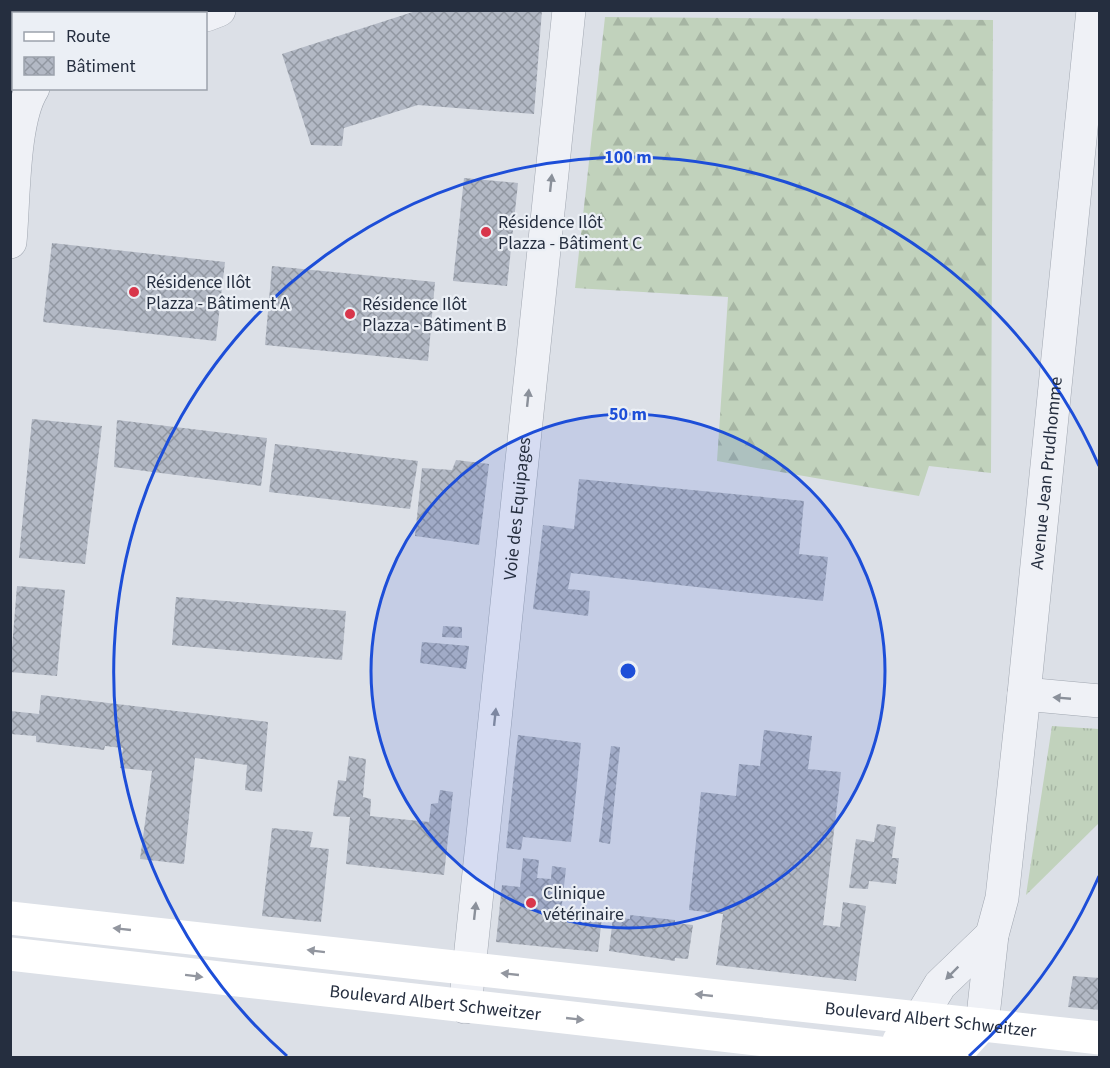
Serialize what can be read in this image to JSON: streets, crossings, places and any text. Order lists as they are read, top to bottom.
{
  "streets": {
    "main road": ["Boulevard Albert Schweitzer"],
    "street": ["Avenue Jean Prudhomme", "Voie des Equipages"]
  },
  "crossings": [
    ["Avenue Jean Prudhomme", "Boulevard Albert Schweitzer"],
    ["Voie des Equipages", "Boulevard Albert Schweitzer"]
  ],
  "one_way": ["Voie des Equipages"],
  "places": [
    "Résidence Ilôt Plazza - Bâtiment C",
    "Résidence Ilôt Plazza - Bâtiment A",
    "Résidence Ilôt Plazza - Bâtiment B",
    "Clinique vétérinaire"
  ],
  "legend": ["Route", "Bâtiment"],
  "rings": ["100 m", "50 m"]
}
